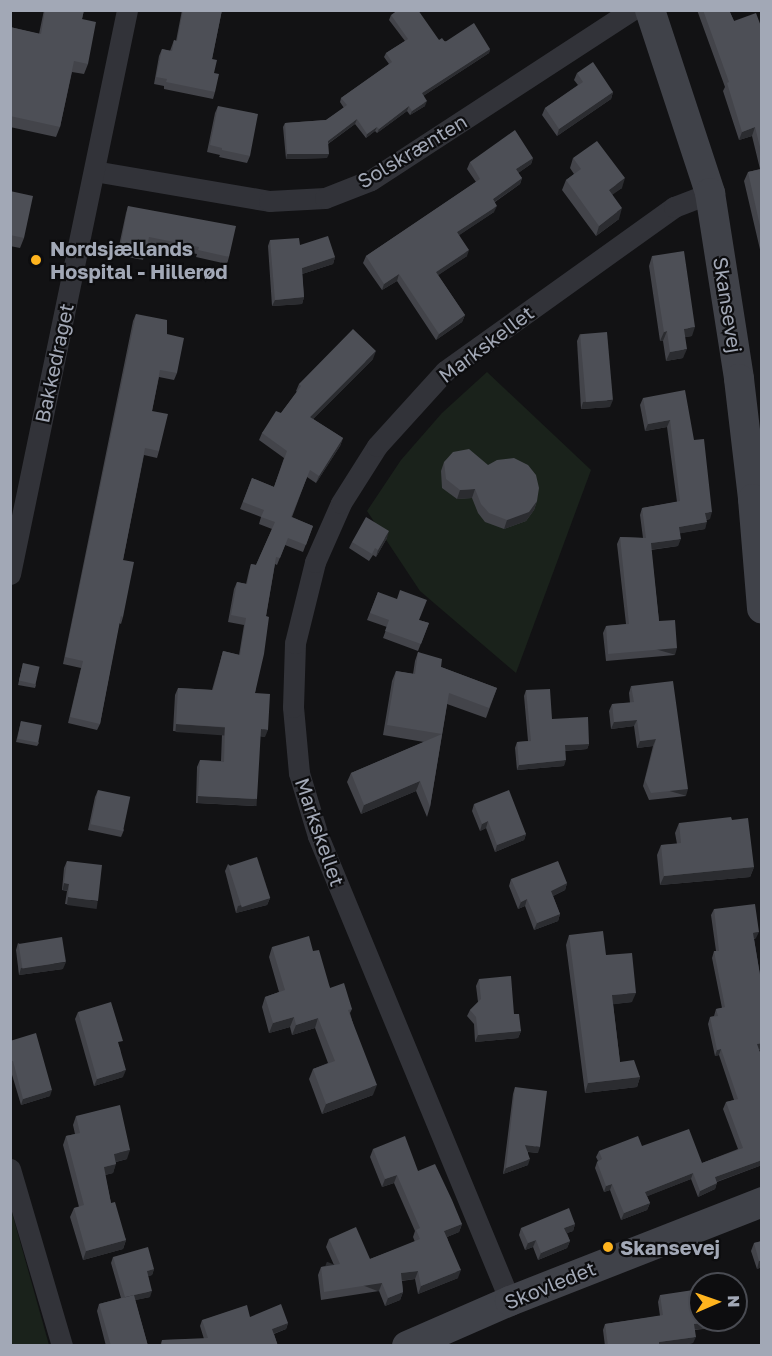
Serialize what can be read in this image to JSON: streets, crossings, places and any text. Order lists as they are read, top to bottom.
{
  "streets": {
    "street": [
      "Solskrænten",
      "Skansevej",
      "Markskellet",
      "Bakkedraget",
      "Skovledet"
    ]
  },
  "crossings": [
    ["Solskrænten", "Bakkedraget"],
    ["Skansevej", "Markskellet"],
    ["Markskellet", "Skovledet"]
  ],
  "places": ["Nordsjællands Hospital - Hillerød", "Skansevej"],
  "north": "right"
}
